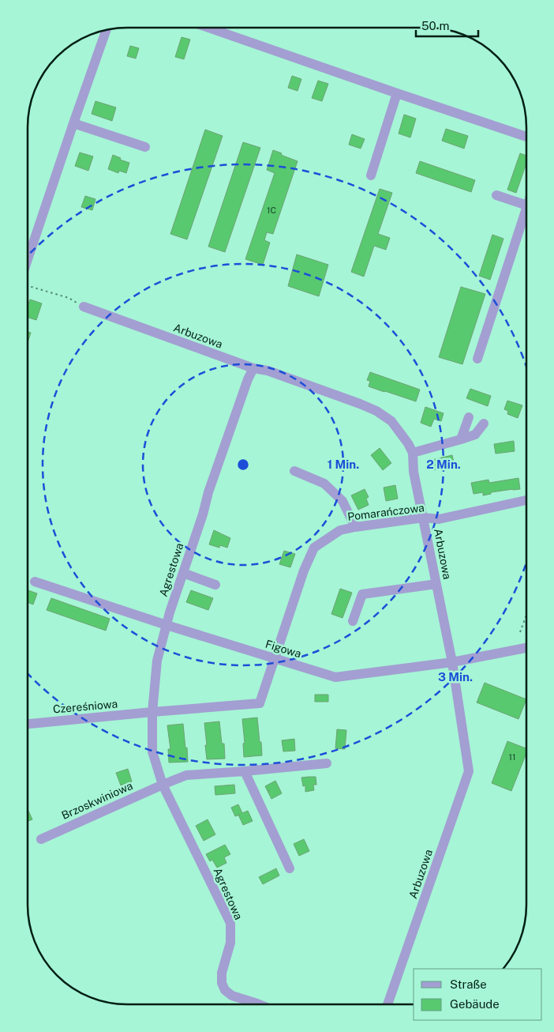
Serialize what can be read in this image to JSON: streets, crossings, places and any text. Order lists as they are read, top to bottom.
{
  "streets": {
    "street": [
      "Arbuzowa",
      "Pomarańczowa",
      "Agrestowa",
      "Figowa",
      "Czereśniowa",
      "Brzoskwiniowa"
    ]
  },
  "crossings": [
    ["Arbuzowa", "Pomarańczowa"],
    ["Arbuzowa", "Agrestowa"],
    ["Arbuzowa", "Figowa"],
    ["Pomarańczowa", "Agrestowa"],
    ["Pomarańczowa", "Figowa"],
    ["Pomarańczowa", "Czereśniowa"],
    ["Agrestowa", "Figowa"],
    ["Agrestowa", "Czereśniowa"],
    ["Agrestowa", "Brzoskwiniowa"]
  ],
  "house_numbers": ["1C", "11"],
  "legend": ["Straße", "Gebäude"],
  "scale_bar": "50 m",
  "rings": ["1 Min.", "2 Min.", "3 Min."]
}
